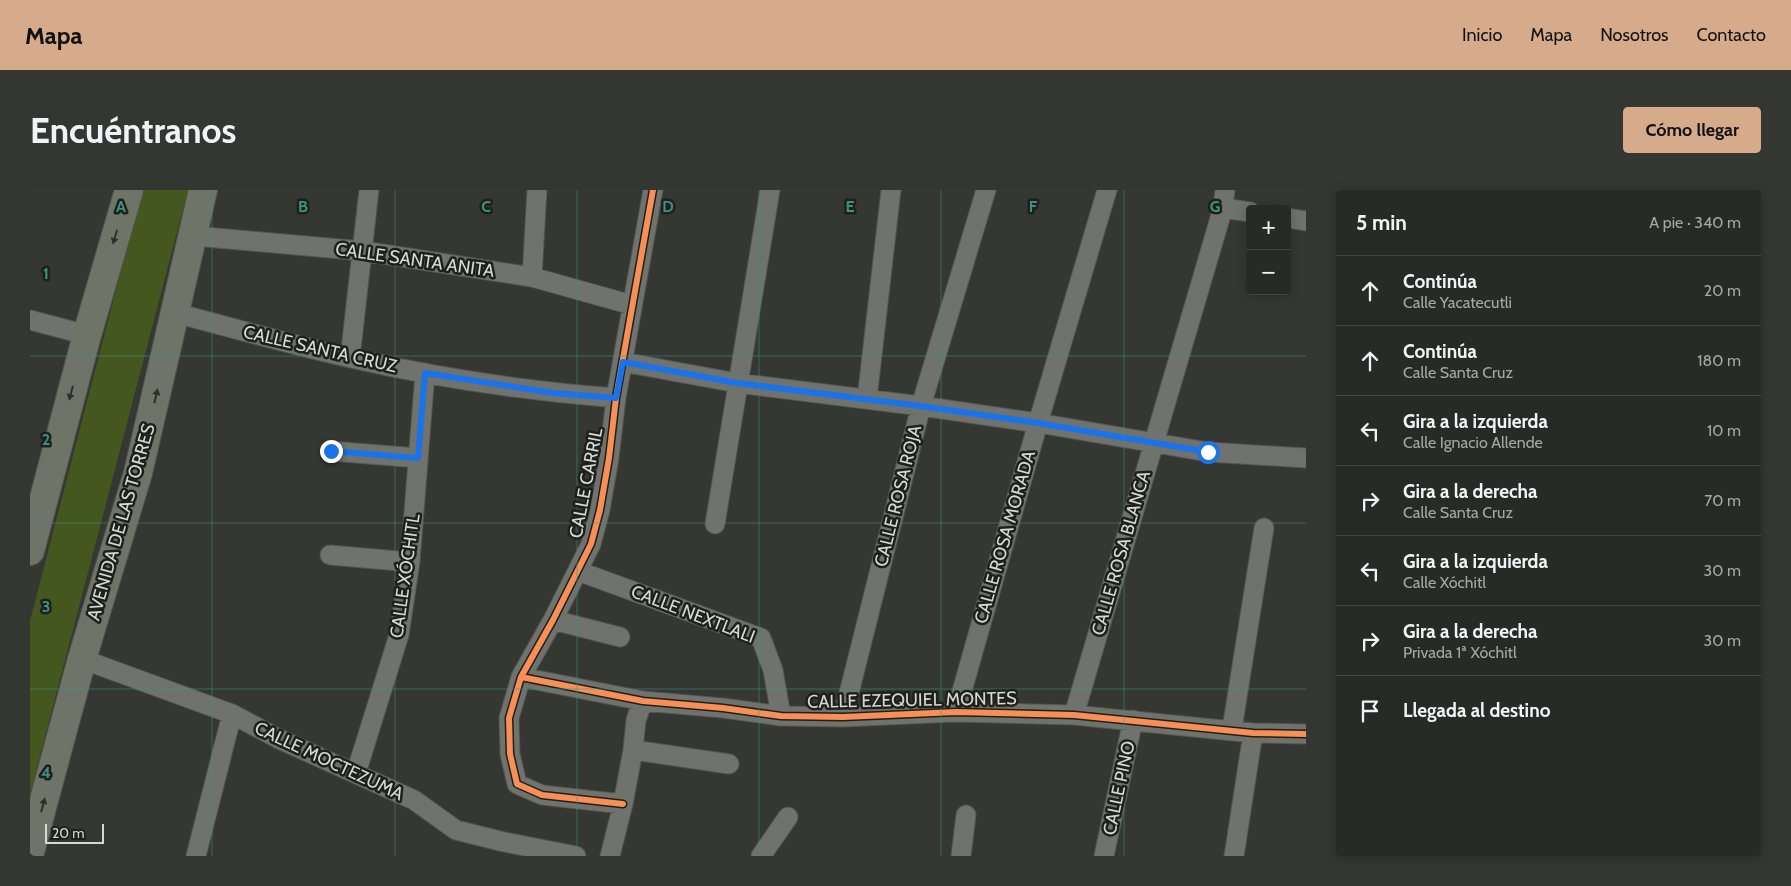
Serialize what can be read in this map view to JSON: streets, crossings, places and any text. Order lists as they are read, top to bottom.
{
  "streets": {
    "main road": ["AVENIDA DE LAS TORRES"],
    "street": [
      "CALLE SANTA ANITA",
      "CALLE SANTA CRUZ",
      "CALLE CARRIL",
      "CALLE ROSA ROJA",
      "CALLE ROSA MORADA",
      "CALLE ROSA BLANCA",
      "CALLE XÓCHITL",
      "CALLE NEXTLALI",
      "CALLE EZEQUIEL MONTES",
      "CALLE MOCTEZUMA",
      "CALLE PINO"
    ]
  },
  "crossings": [
    ["CALLE SANTA ANITA", "CALLE CARRIL"],
    ["CALLE SANTA ANITA", "AVENIDA DE LAS TORRES"],
    ["CALLE SANTA CRUZ", "CALLE CARRIL"],
    ["CALLE SANTA CRUZ", "AVENIDA DE LAS TORRES"],
    ["CALLE SANTA CRUZ", "CALLE XÓCHITL"],
    ["CALLE CARRIL", "CALLE NEXTLALI"],
    ["CALLE CARRIL", "CALLE EZEQUIEL MONTES"],
    ["CALLE ROSA ROJA", "CALLE EZEQUIEL MONTES"],
    ["AVENIDA DE LAS TORRES", "CALLE MOCTEZUMA"],
    ["CALLE ROSA MORADA", "CALLE EZEQUIEL MONTES"],
    ["CALLE ROSA BLANCA", "CALLE EZEQUIEL MONTES"],
    ["CALLE XÓCHITL", "CALLE MOCTEZUMA"],
    ["CALLE NEXTLALI", "CALLE EZEQUIEL MONTES"],
    ["CALLE EZEQUIEL MONTES", "CALLE PINO"]
  ],
  "scale_bar": "20 m",
  "page": {
    "header": "Mapa",
    "nav": [
      "Inicio",
      "Mapa",
      "Nosotros",
      "Contacto"
    ],
    "buttons": "Cómo llegar",
    "title": "Encuéntranos",
    "heading": ["5 min", "A pie · 340 m"],
    "map_buttons": ["+", "−"],
    "list": [
      ["Continúa", "Calle Yacatecutli", "20 m"],
      ["Continúa", "Calle Santa Cruz", "180 m"],
      ["Gira a la izquierda", "Calle Ignacio Allende", "10 m"],
      ["Gira a la derecha", "Calle Santa Cruz", "70 m"],
      ["Gira a la izquierda", "Calle Xóchitl", "30 m"],
      ["Gira a la derecha", "Privada 1ª Xóchitl", "30 m"],
      "Llegada al destino"
    ],
    "scale": "20 m"
  },
  "grid": {
    "columns": [
      "A",
      "B",
      "C",
      "D",
      "E",
      "F",
      "G"
    ],
    "rows": [
      "1",
      "2",
      "3",
      "4"
    ]
  }
}
